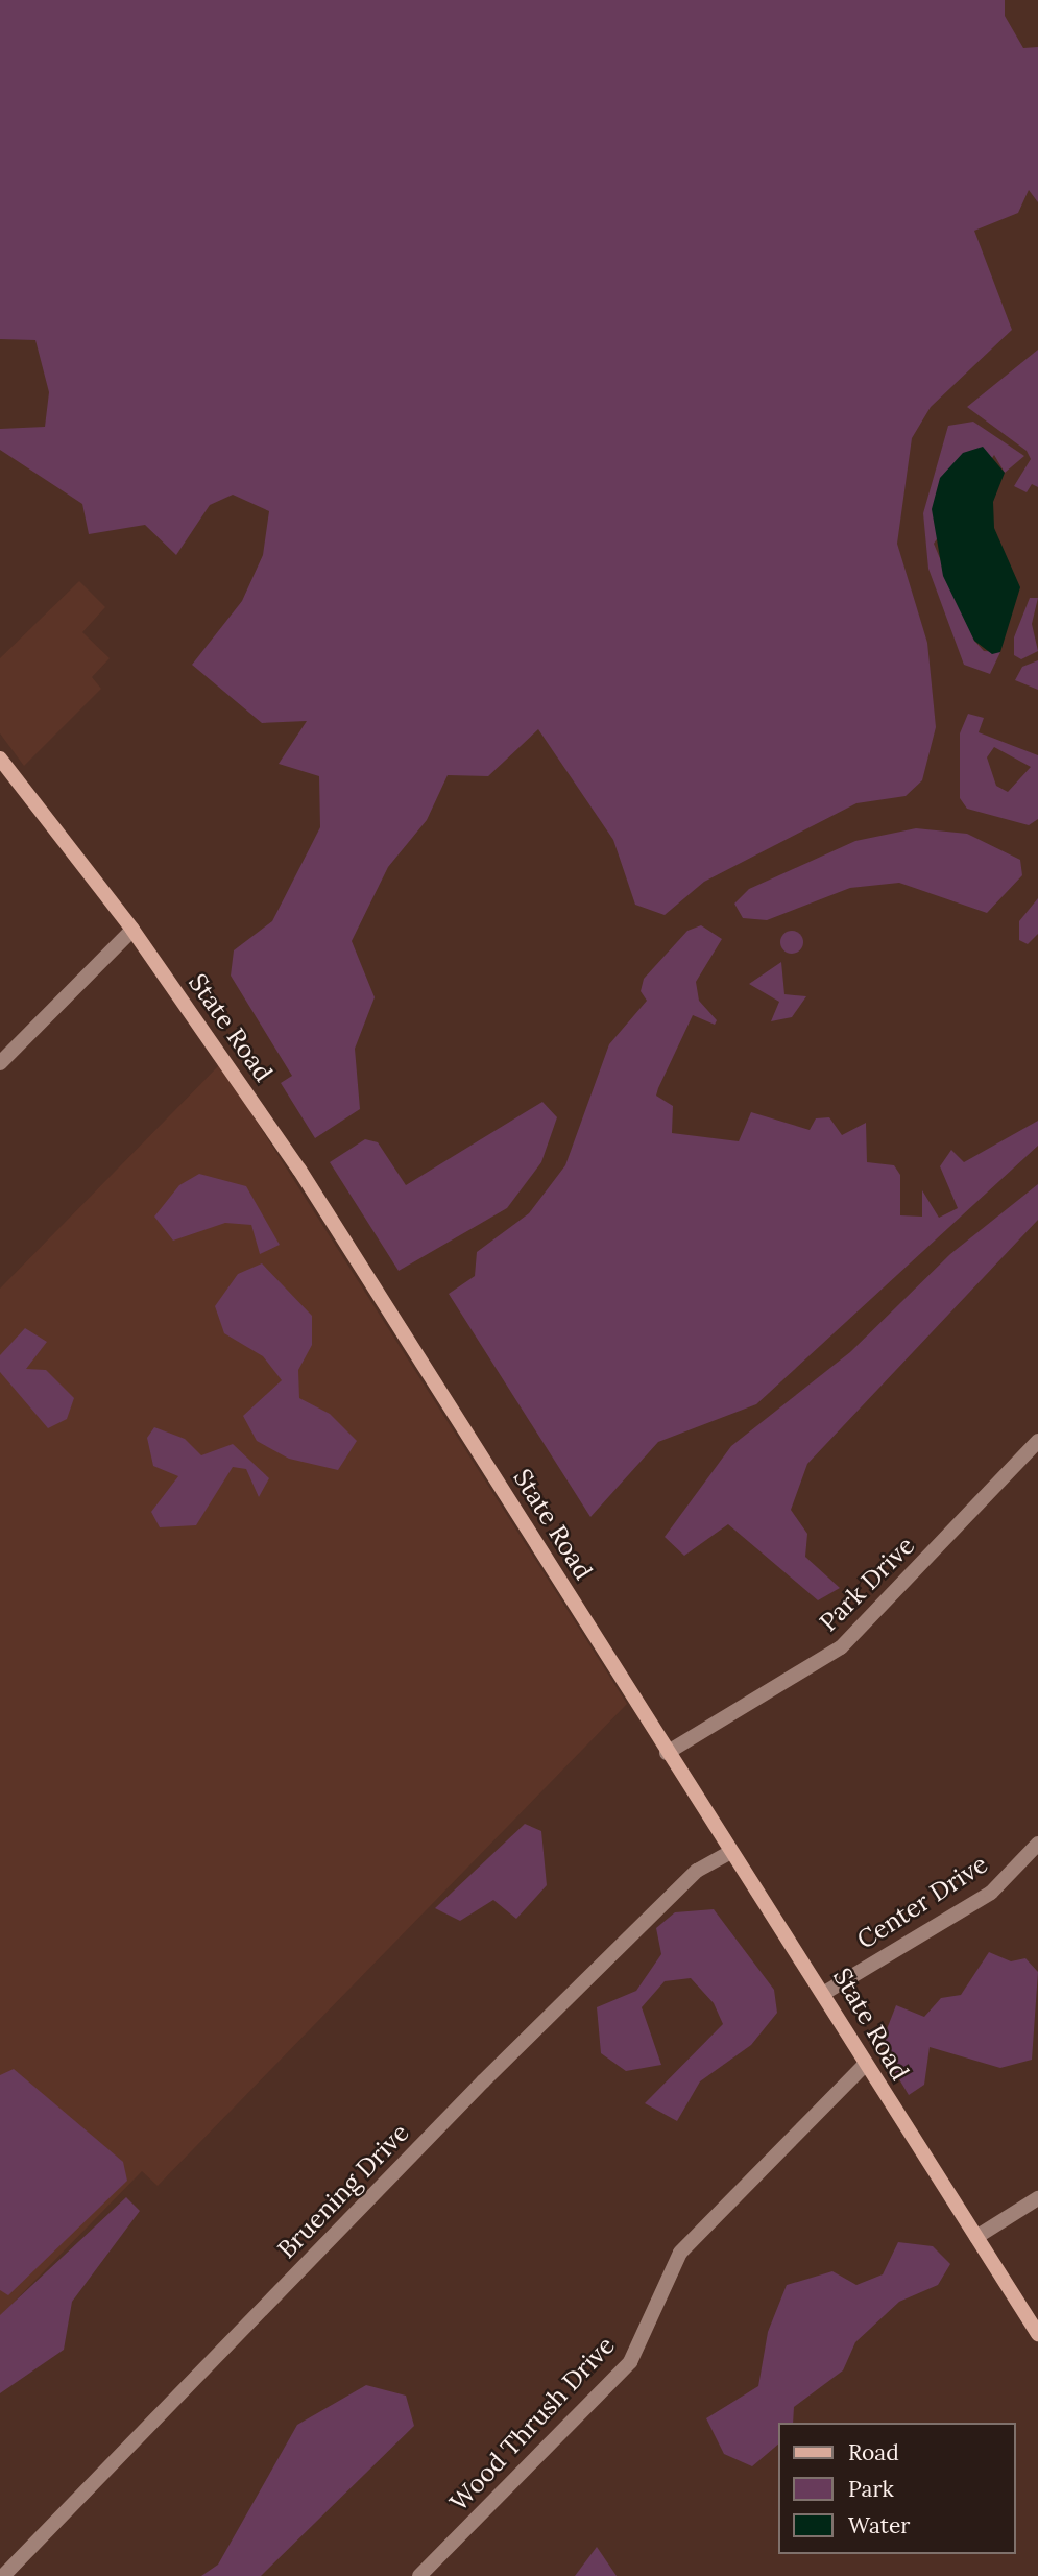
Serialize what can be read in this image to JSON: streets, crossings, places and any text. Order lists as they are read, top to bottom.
{
  "streets": {
    "main road": ["State Road"],
    "street": [
      "Park Drive",
      "Center Drive",
      "Bruening Drive",
      "Wood Thrush Drive"
    ]
  },
  "crossings": [
    ["State Road", "Park Drive"],
    ["State Road", "Center Drive"],
    ["State Road", "Bruening Drive"],
    ["State Road", "Wood Thrush Drive"]
  ],
  "legend": ["Road", "Park", "Water"]
}
